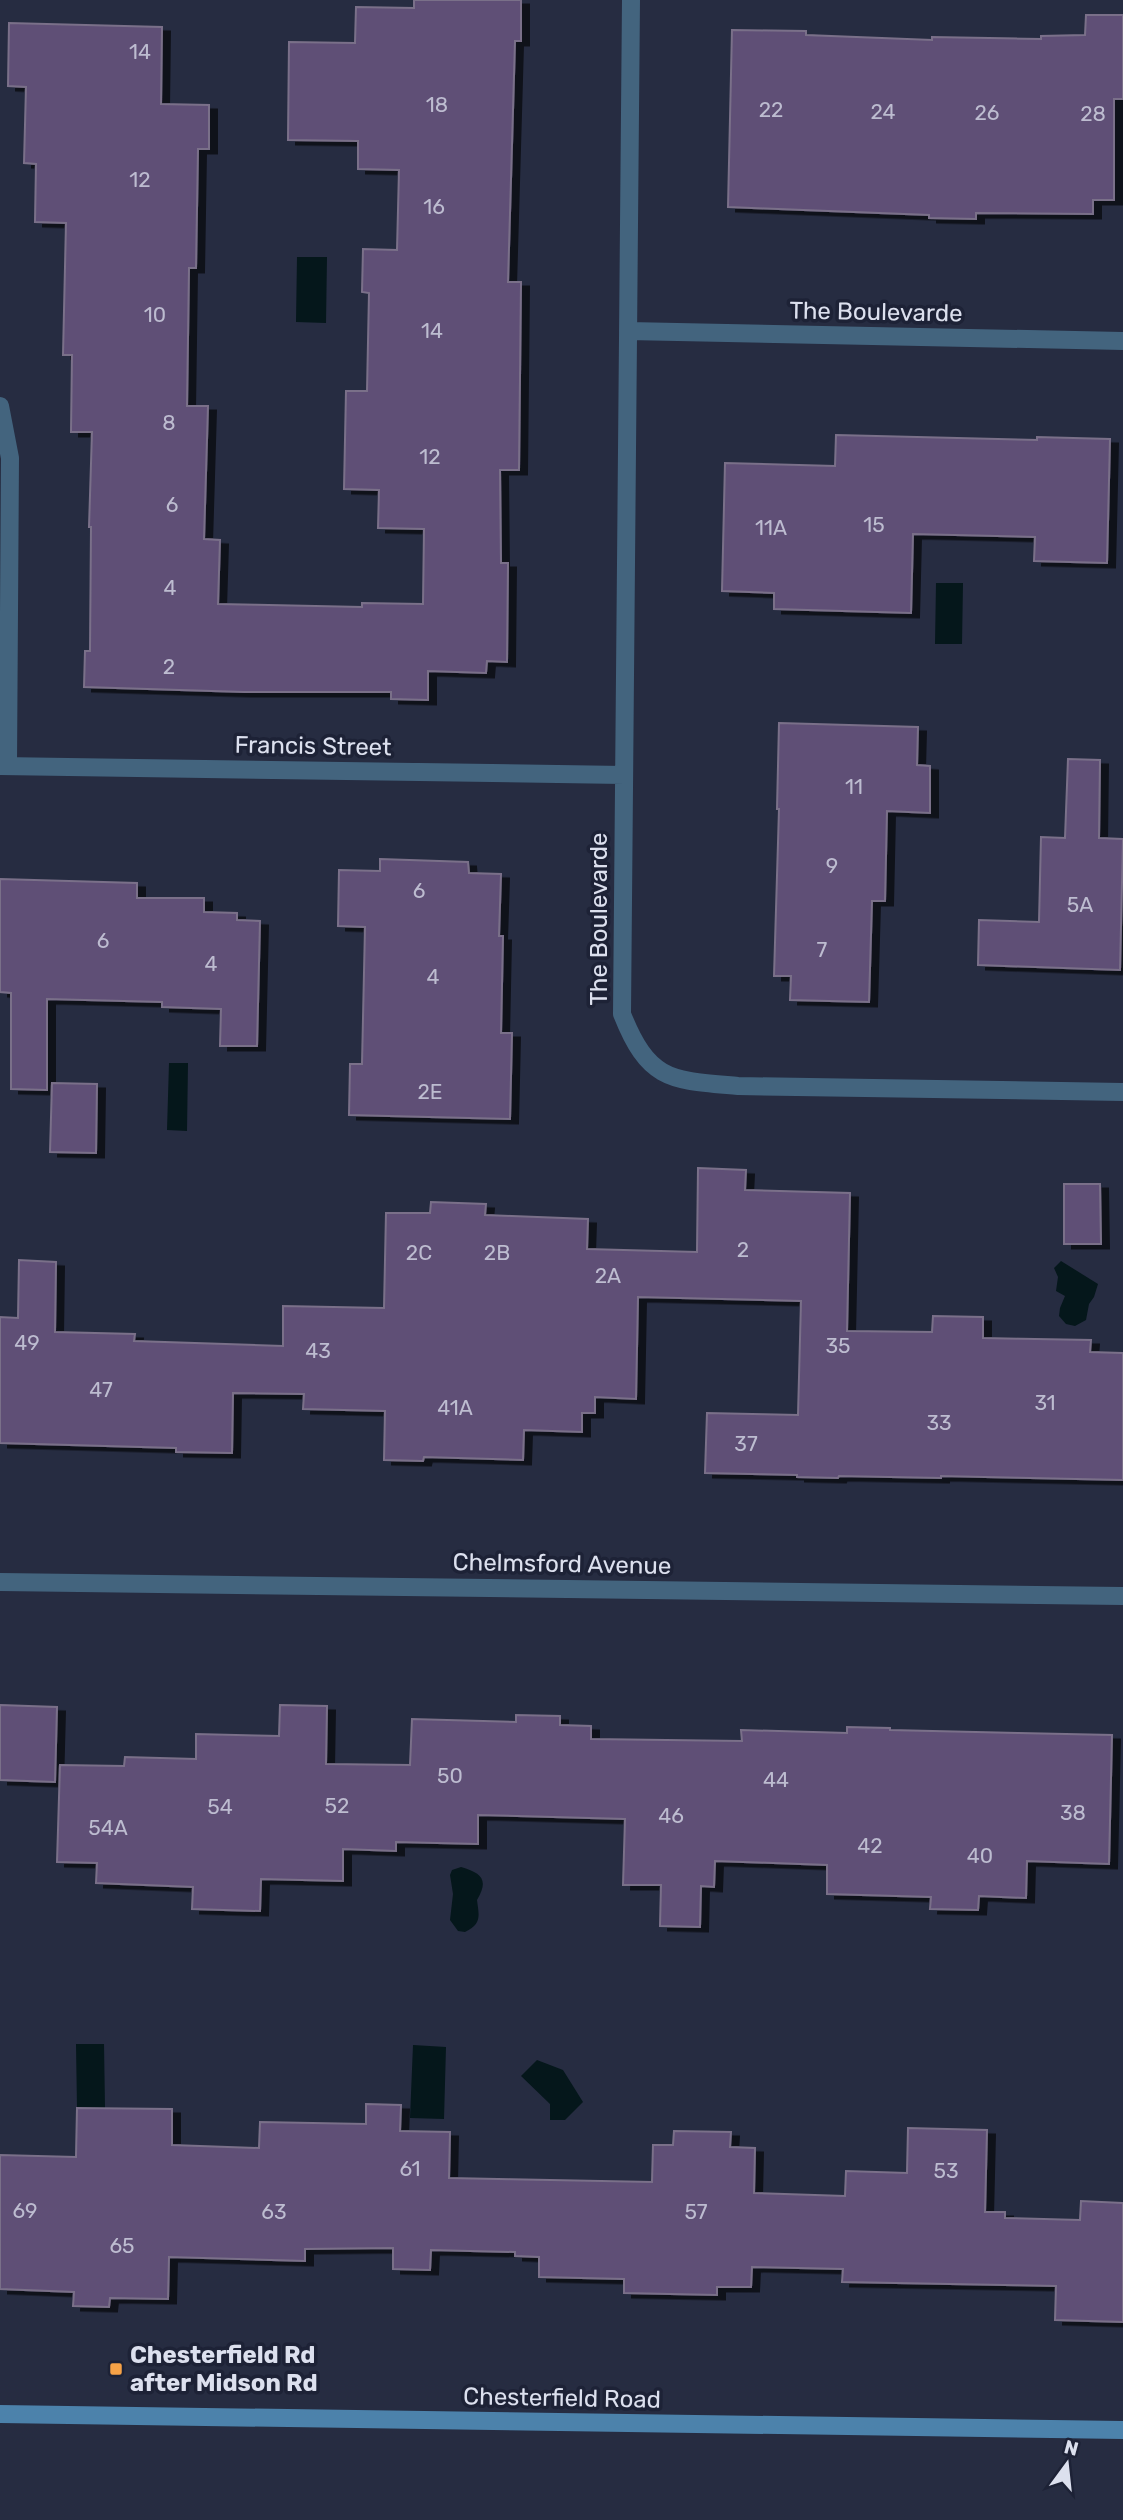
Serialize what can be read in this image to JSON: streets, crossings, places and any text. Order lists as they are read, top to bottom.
{
  "streets": {
    "street": [
      "The Boulevarde",
      "Francis Street",
      "Chelmsford Avenue",
      "Chesterfield Road"
    ]
  },
  "crossings": [
    ["The Boulevarde", "Francis Street"]
  ],
  "places": {
    "transit": ["Chesterfield Rd after Midson Rd"]
  },
  "house_numbers": [
    "14",
    "18",
    "22",
    "24",
    "26",
    "28",
    "12",
    "16",
    "10",
    "14",
    "8",
    "12",
    "6",
    "15",
    "11A",
    "4",
    "2",
    "11",
    "9",
    "6",
    "5A",
    "6",
    "7",
    "4",
    "4",
    "2E",
    "2",
    "2C",
    "2B",
    "2A",
    "49",
    "35",
    "43",
    "47",
    "31",
    "41A",
    "33",
    "37",
    "50",
    "44",
    "52",
    "54",
    "38",
    "46",
    "54A",
    "42",
    "40",
    "61",
    "53",
    "69",
    "63",
    "57",
    "65"
  ],
  "north": "top"
}
